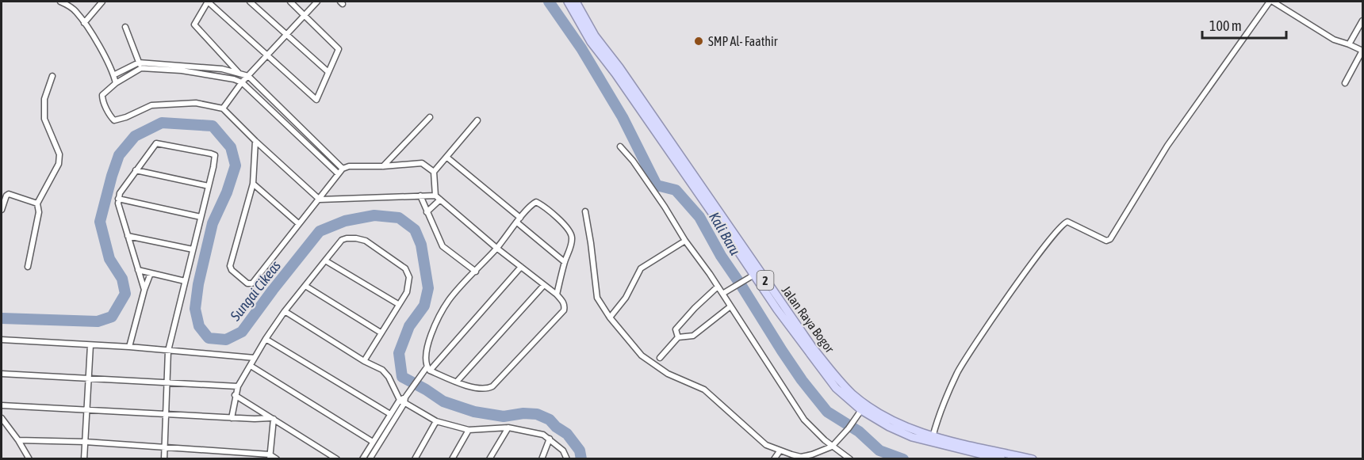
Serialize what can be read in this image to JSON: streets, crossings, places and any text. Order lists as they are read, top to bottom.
{
  "streets": {
    "highway": ["2", "Jalan Raya Bogor"]
  },
  "water": ["Kali Baru", "Sungai Cikeas"],
  "places": ["SMP Al- Faathir"],
  "scale_bar": "100 m"
}
